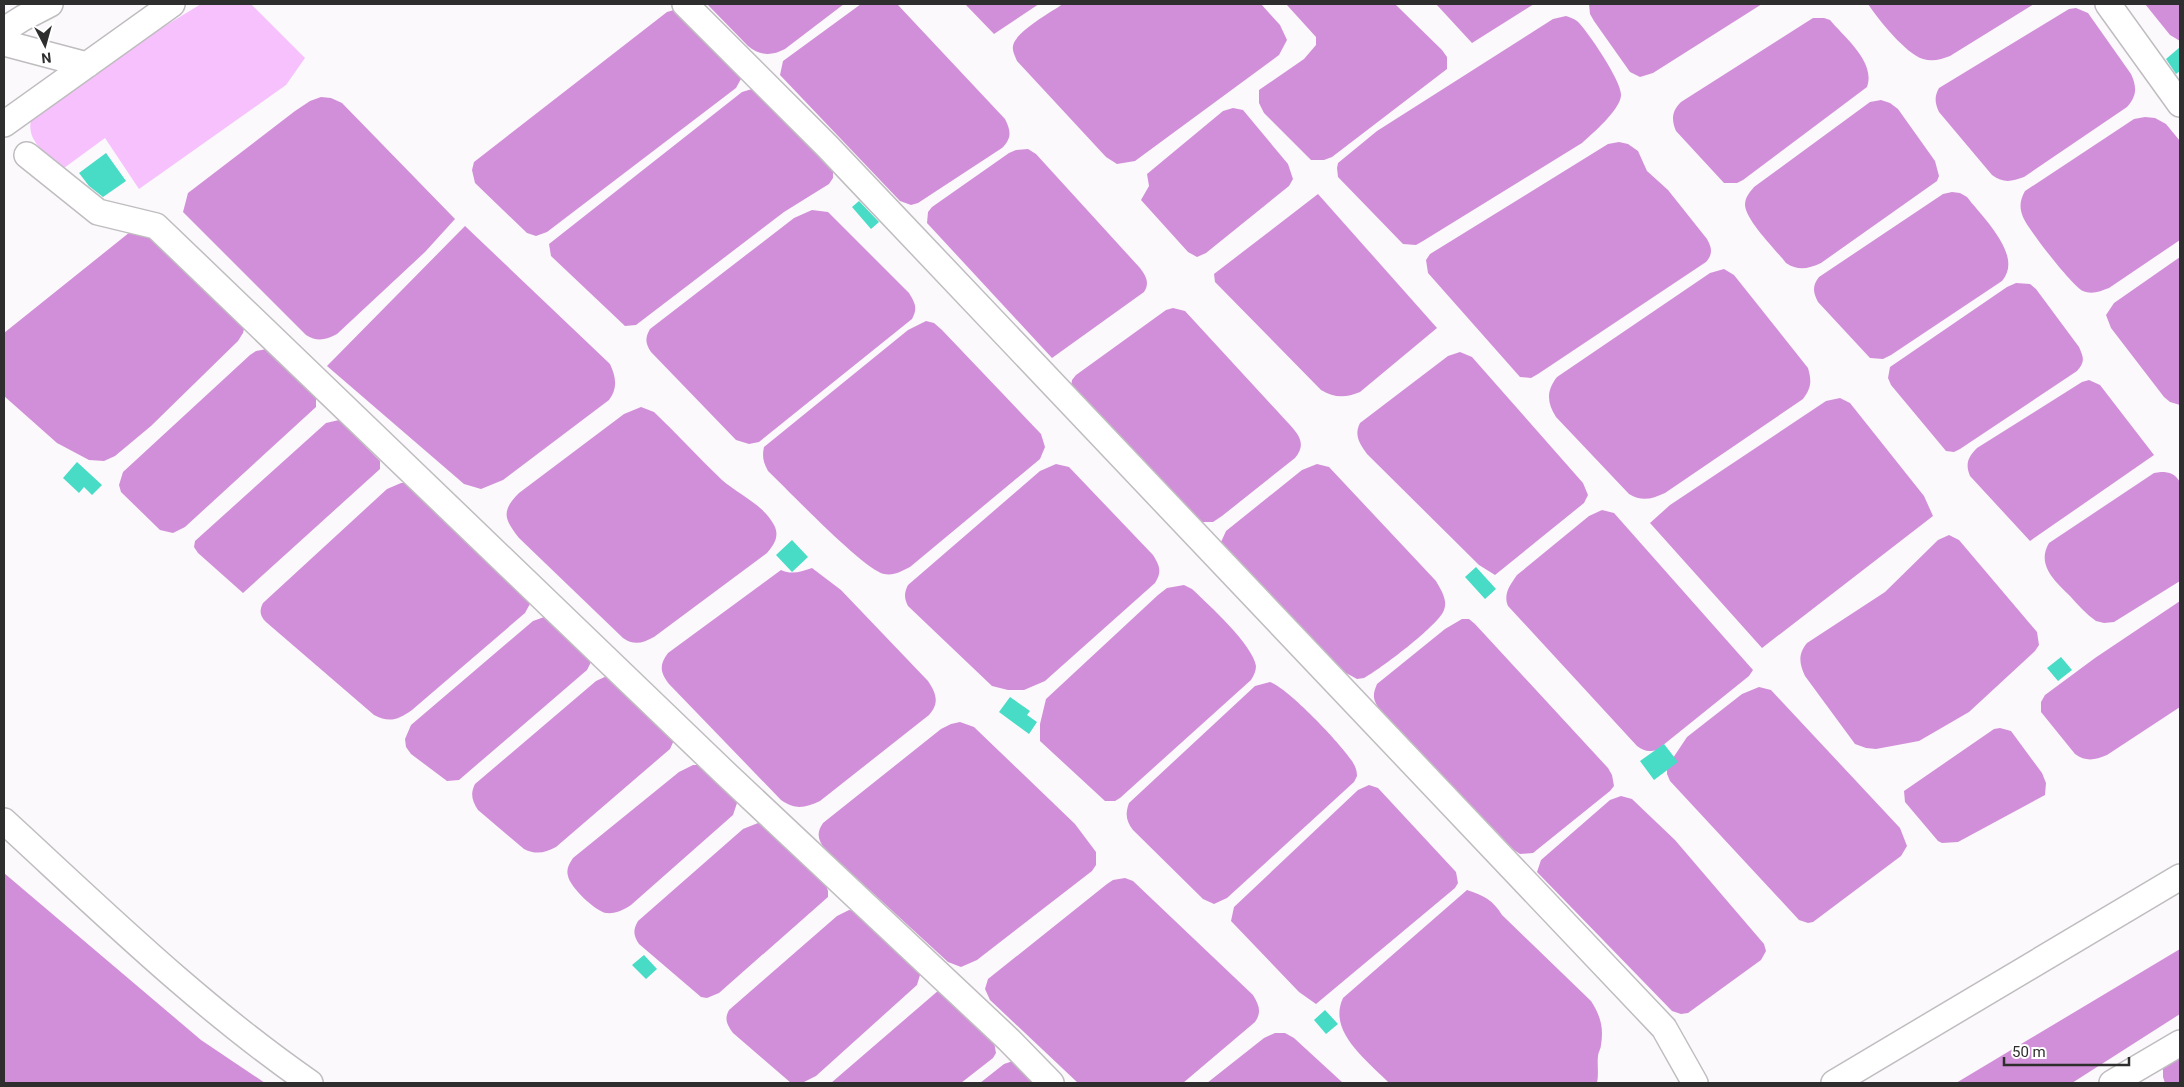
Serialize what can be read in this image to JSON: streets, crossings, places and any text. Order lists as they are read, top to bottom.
{
  "scale_bar": "50 m",
  "north": "bottom"
}
